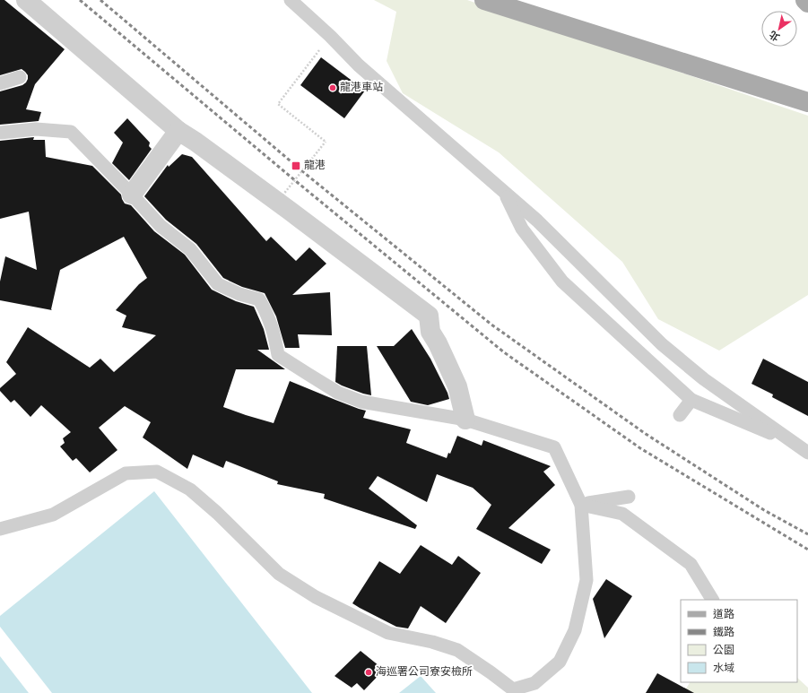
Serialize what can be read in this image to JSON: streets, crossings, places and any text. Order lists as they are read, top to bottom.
{
  "places": {
    "other": ["龍港車站", "海巡署公司寮安檢所"],
    "transit": ["龍港"]
  },
  "legend": [
    "道路",
    "鐵路",
    "公園",
    "水域"
  ],
  "north": "bottom left"
}
